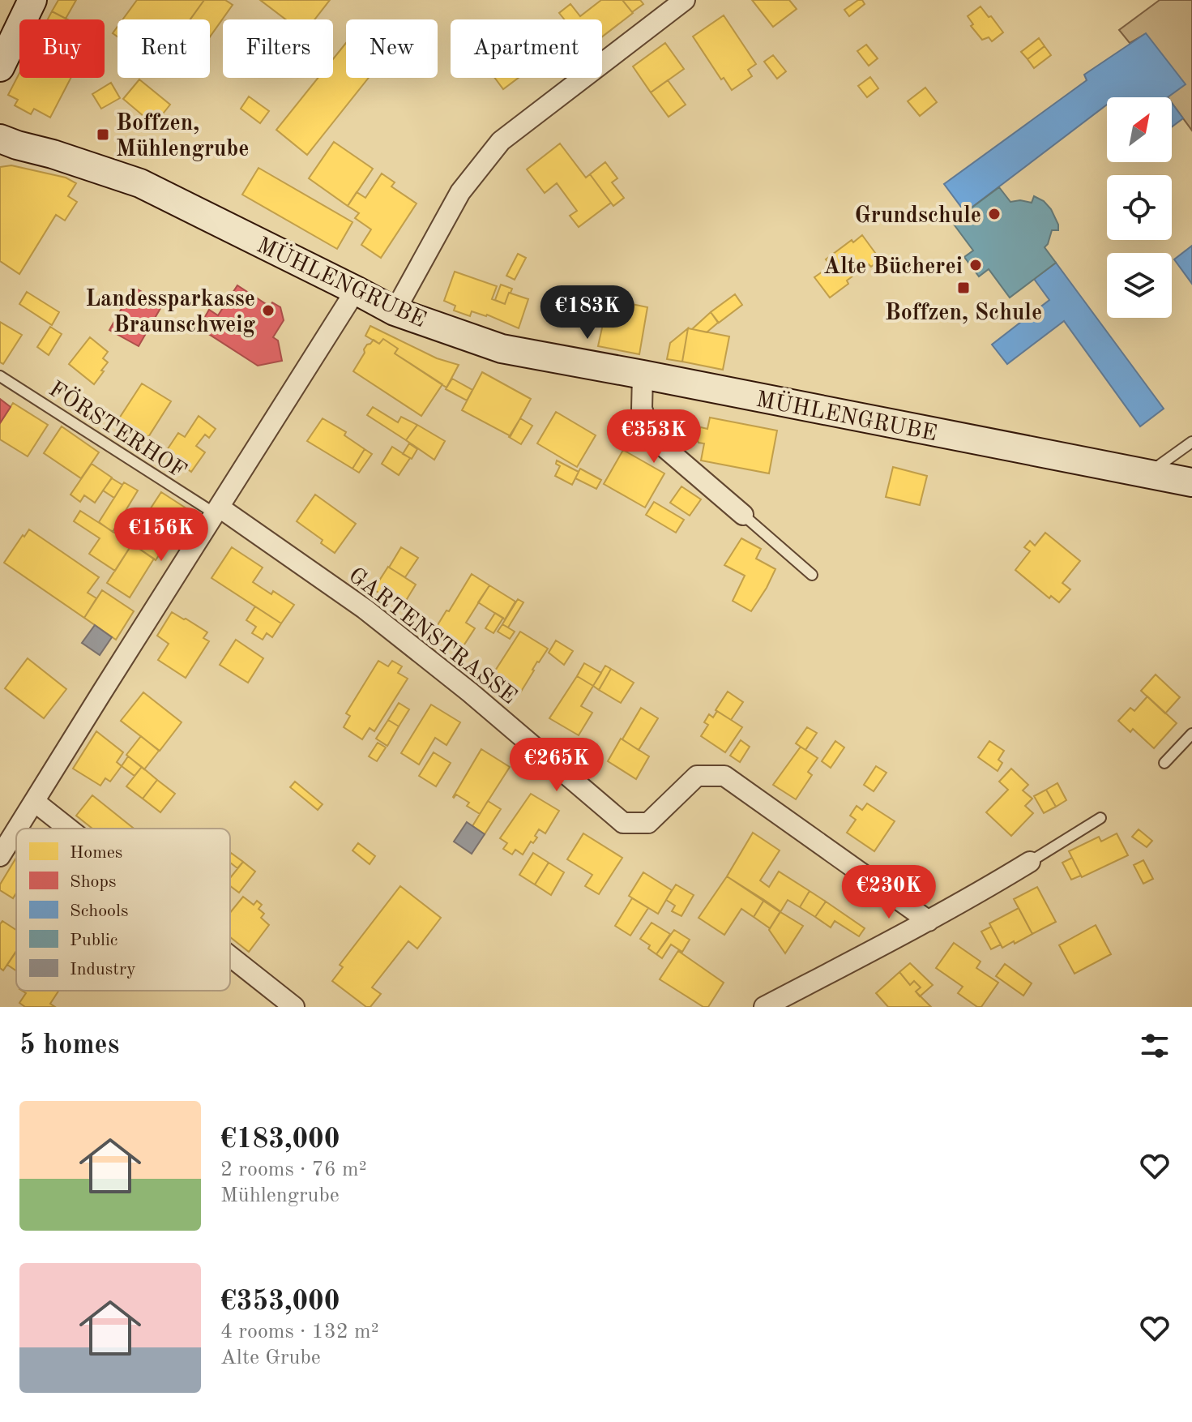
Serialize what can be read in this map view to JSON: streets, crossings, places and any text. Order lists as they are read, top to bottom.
{
  "streets": {
    "street": ["MÜHLENGRUBE", "GARTENSTRASSE"],
    "lane": ["FÖRSTERHOF"]
  },
  "crossings": [
    ["FÖRSTERHOF", "GARTENSTRASSE"]
  ],
  "places": {
    "transit": ["Boffzen, Mühlengrube", "Boffzen, Schule"],
    "other": ["Grundschule", "Alte Bücherei", "Landessparkasse Braunschweig"]
  },
  "legend": [
    "Homes",
    "Shops",
    "Schools",
    "Public",
    "Industry"
  ],
  "north": "top right",
  "page": {
    "chip": [
      "Buy",
      "Rent",
      "Filters",
      "New",
      "Apartment"
    ],
    "price": [
      "€183K",
      "€353K",
      "€156K",
      "€265K",
      "€230K"
    ],
    "heading": "5 homes",
    "list": [
      {
        "name": "€183,000",
        "note": "2 rooms · 76 m² · Mühlengrube"
      },
      {
        "name": "€353,000",
        "note": "4 rooms · 132 m² · Alte Grube"
      }
    ]
  }
}
